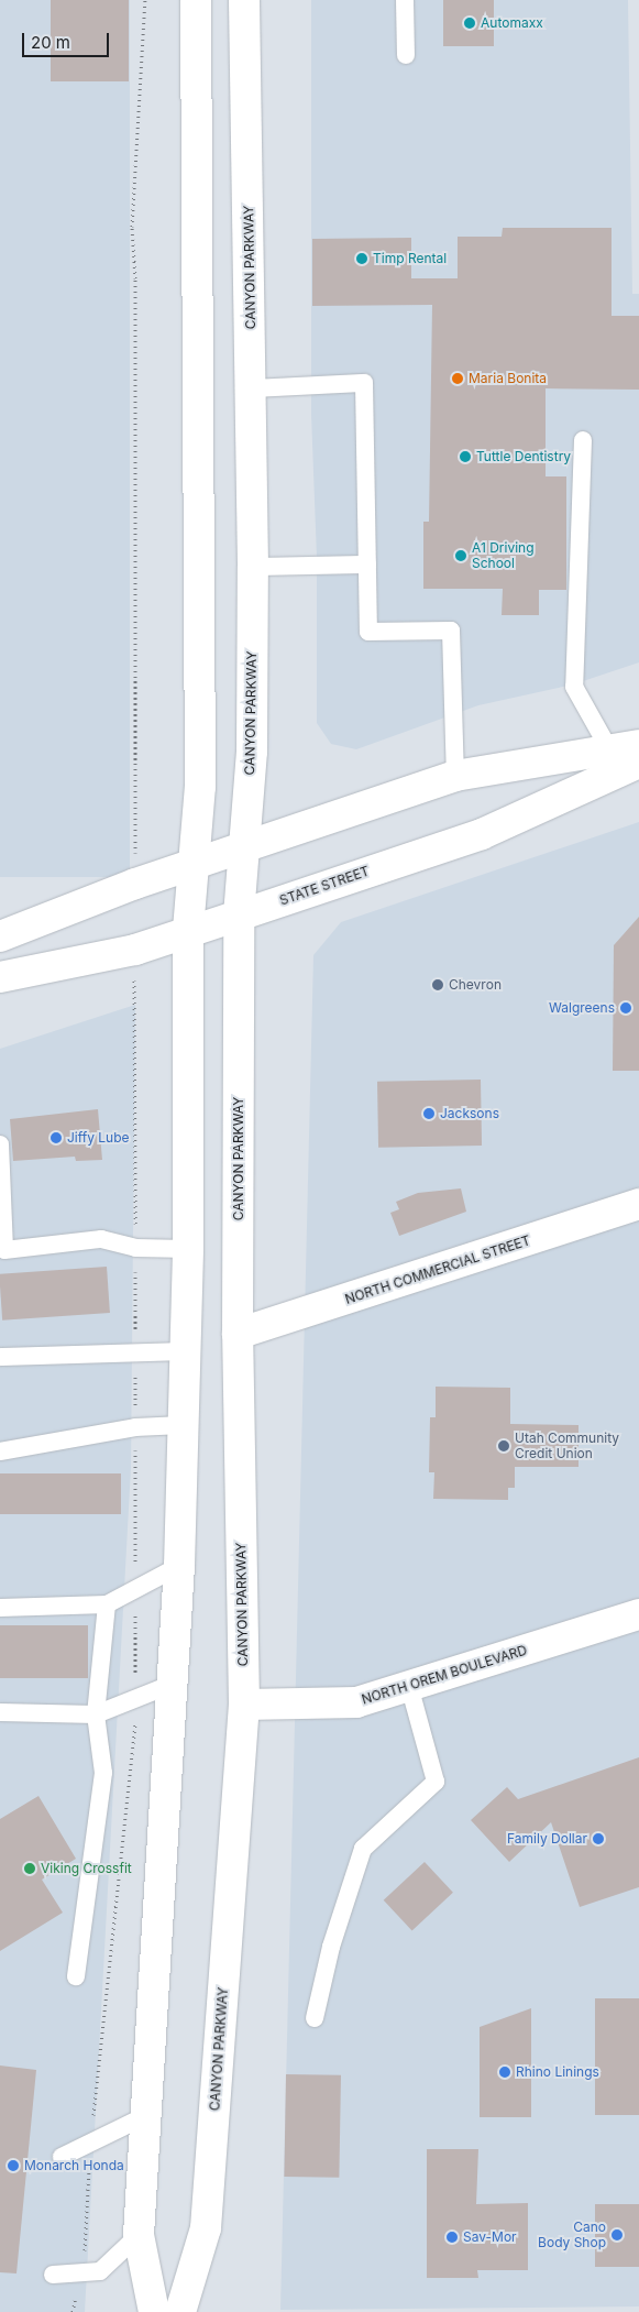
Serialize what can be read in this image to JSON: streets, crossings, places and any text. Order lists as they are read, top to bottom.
{
  "streets": {
    "main road": [
      "CANYON PARKWAY",
      "STATE STREET",
      "NORTH COMMERCIAL STREET",
      "NORTH OREM BOULEVARD"
    ]
  },
  "crossings": [
    ["CANYON PARKWAY", "STATE STREET"],
    ["CANYON PARKWAY", "NORTH COMMERCIAL STREET"],
    ["CANYON PARKWAY", "NORTH OREM BOULEVARD"]
  ],
  "places": [
    "Automaxx",
    "Timp Rental",
    "Maria Bonita",
    "Tuttle Dentistry",
    "A1 Driving School",
    "Chevron",
    "Walgreens",
    "Jacksons",
    "Jiffy Lube",
    "Utah Community Credit Union",
    "Family Dollar",
    "Viking Crossfit",
    "Rhino Linings",
    "Monarch Honda",
    "Cano Body Shop",
    "Sav-Mor"
  ],
  "scale_bar": "20 m"
}
